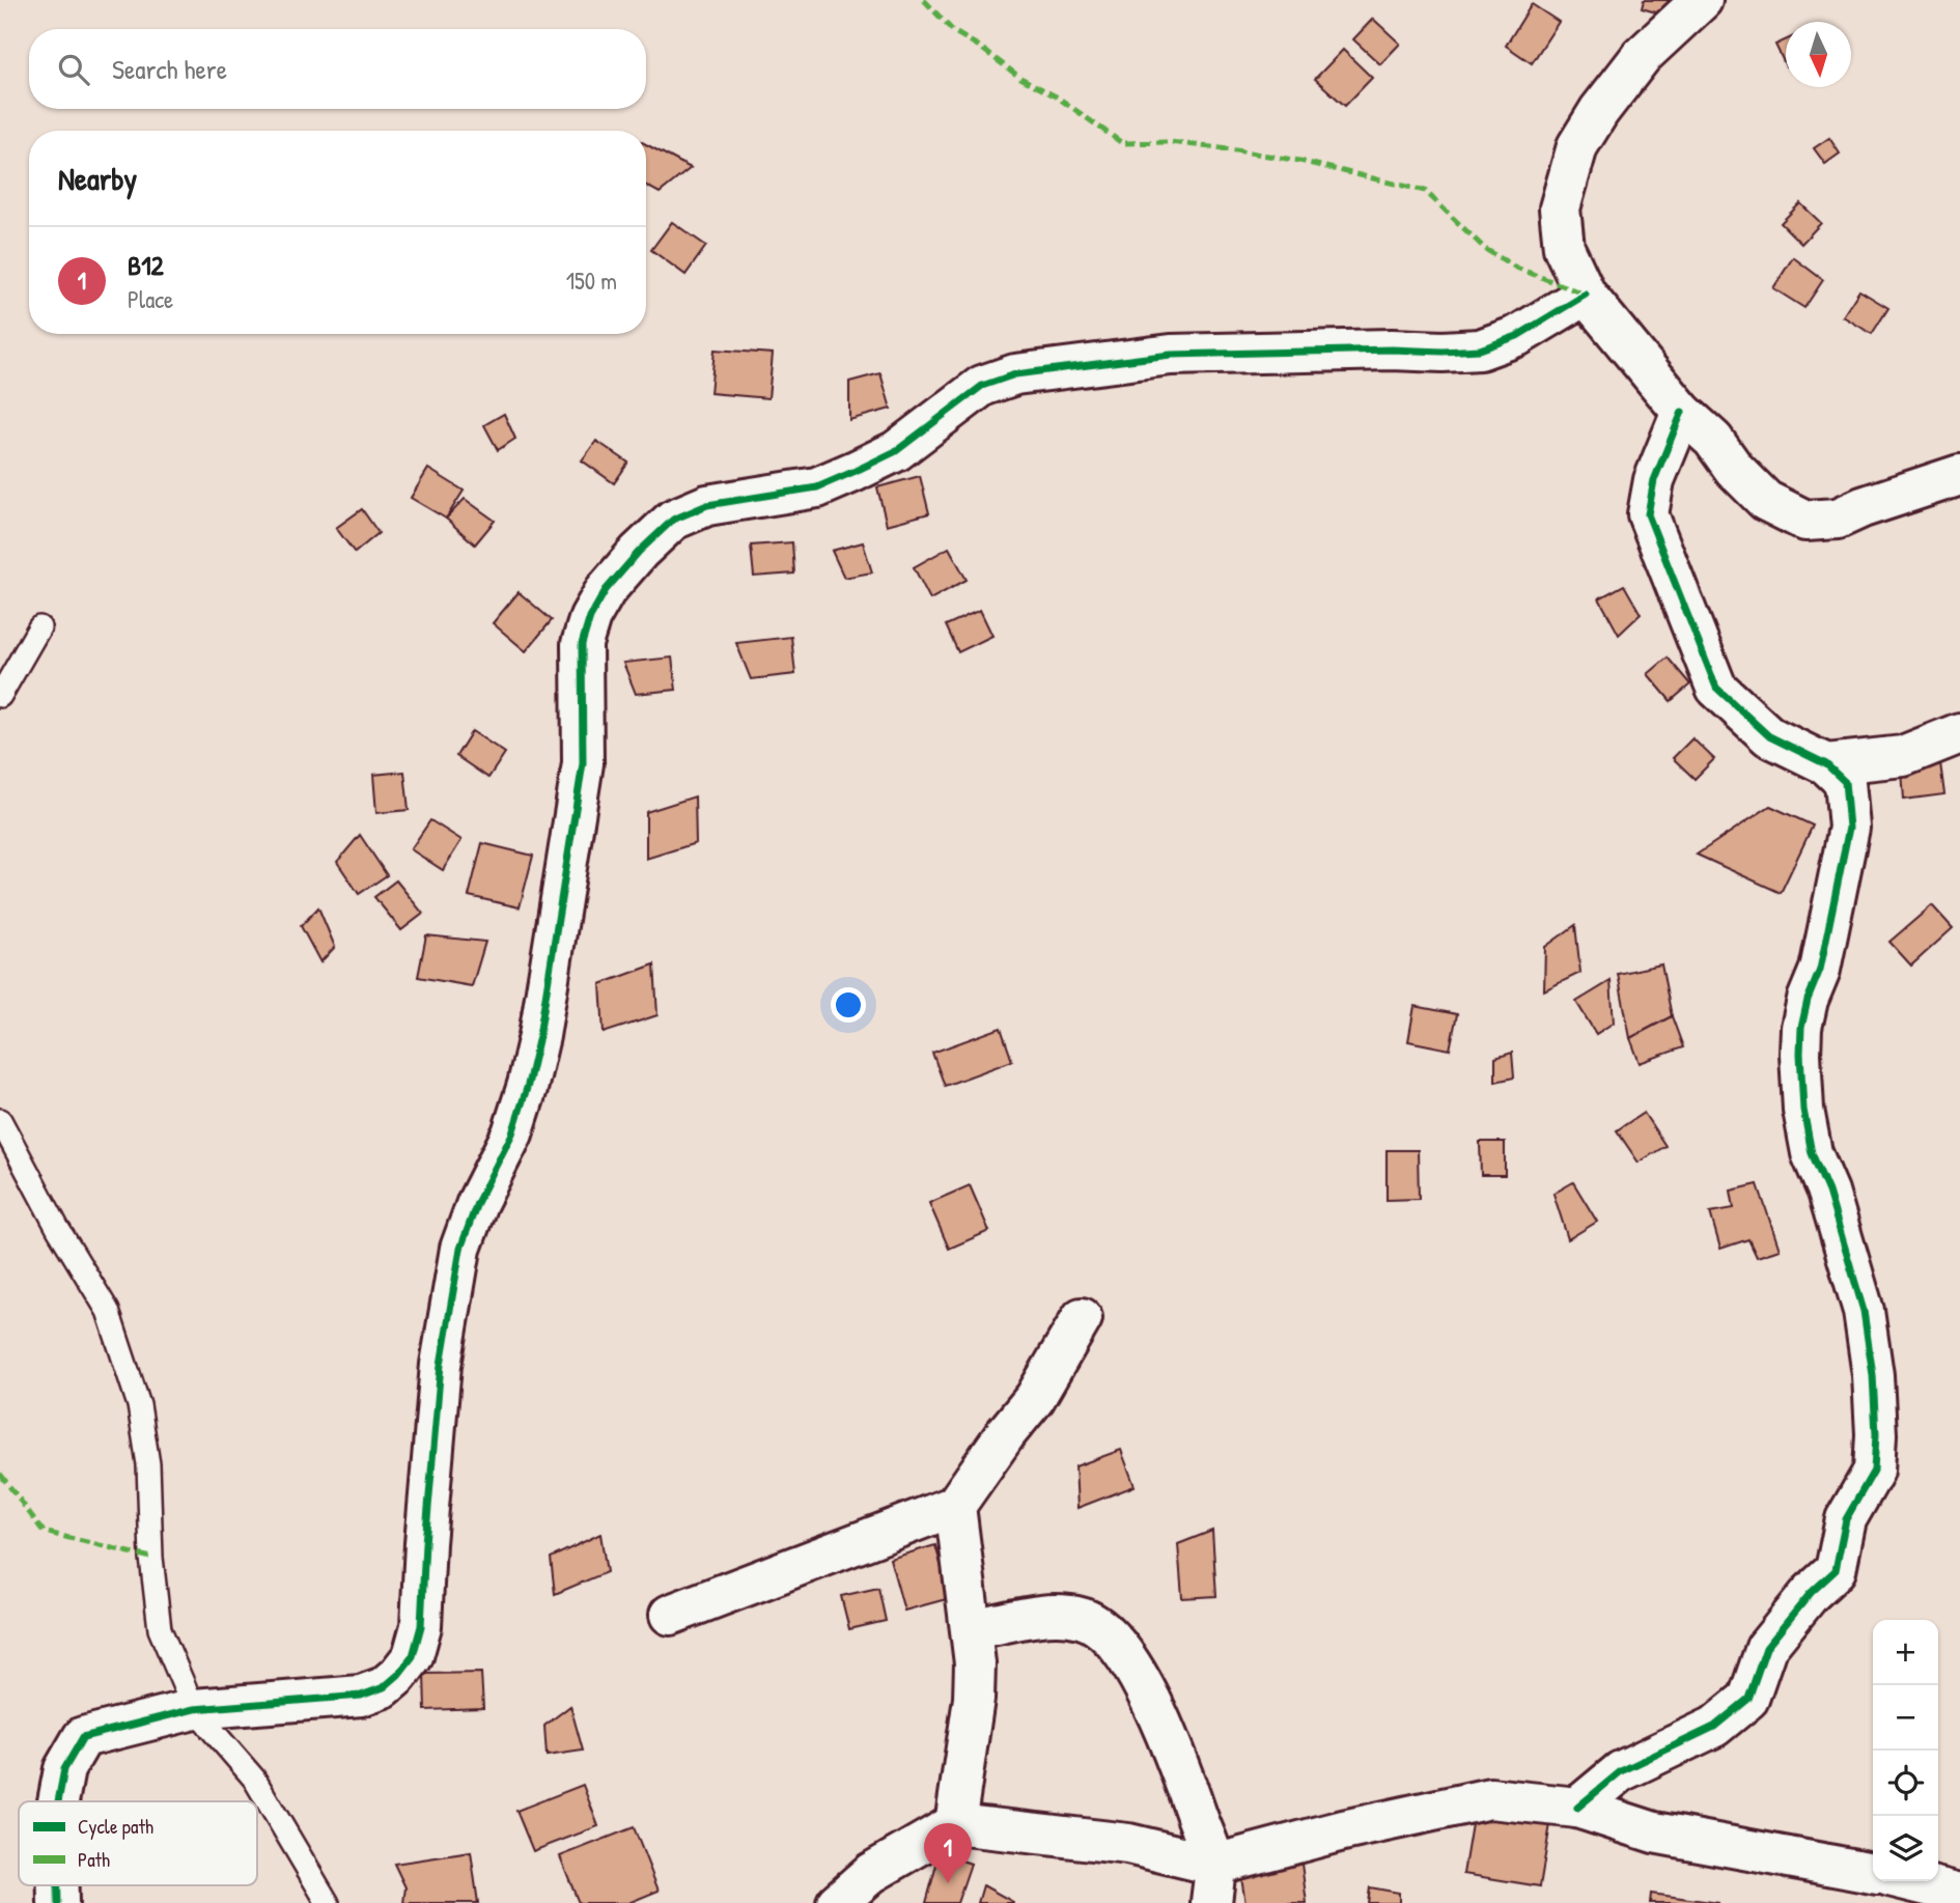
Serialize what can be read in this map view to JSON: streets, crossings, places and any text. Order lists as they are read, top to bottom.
{
  "legend": ["Cycle path", "Path"],
  "north": "bottom",
  "page": {
    "search": "Search here",
    "heading": "Nearby",
    "list": [
      {
        "mark": "1",
        "name": "B12",
        "note": "Place",
        "value": "150 m"
      }
    ],
    "map_buttons": ["+", "−"],
    "pins": "1"
  }
}
